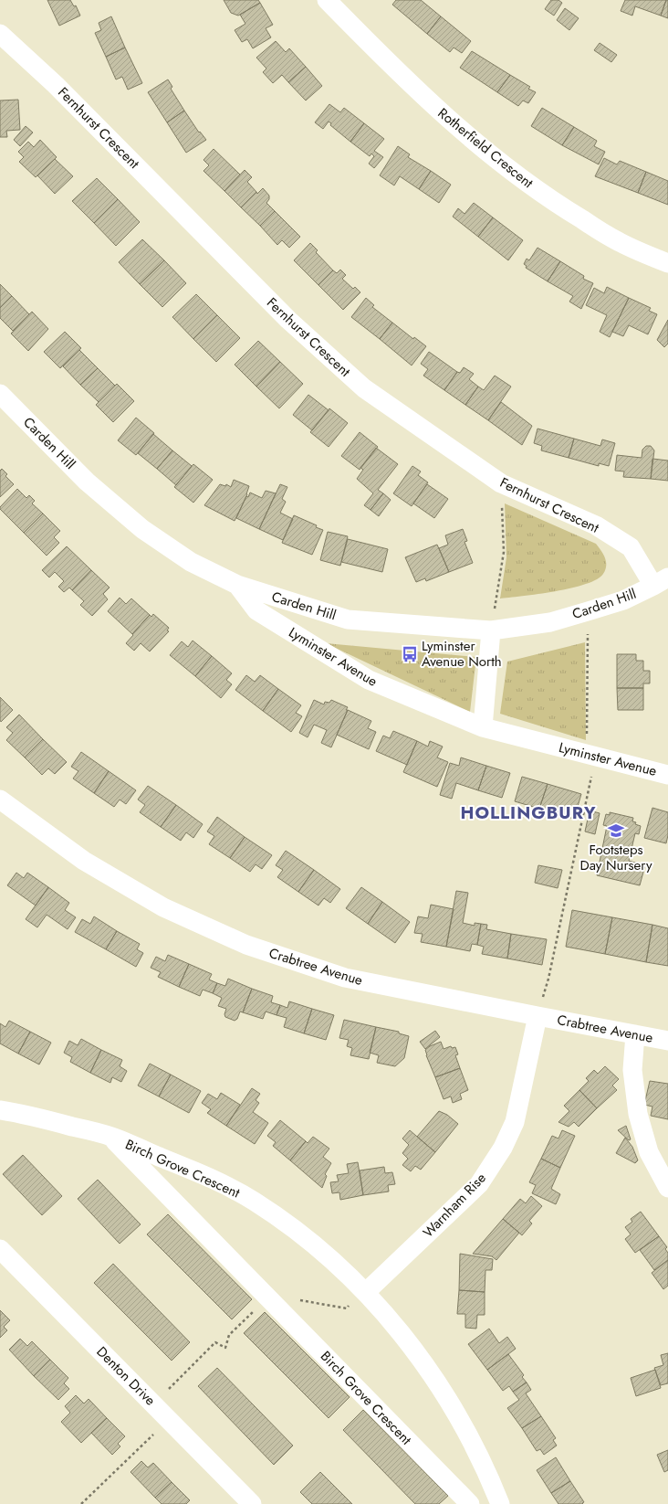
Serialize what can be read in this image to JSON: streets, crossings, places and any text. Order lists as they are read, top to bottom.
{
  "streets": {
    "street": [
      "Fernhurst Crescent",
      "Rotherfield Crescent",
      "Carden Hill",
      "Lyminster Avenue",
      "Crabtree Avenue",
      "Birch Grove Crescent",
      "Warnham Rise",
      "Denton Drive"
    ]
  },
  "crossings": [
    ["Fernhurst Crescent", "Carden Hill"],
    ["Carden Hill", "Lyminster Avenue"],
    ["Crabtree Avenue", "Warnham Rise"],
    ["Birch Grove Crescent", "Warnham Rise"]
  ],
  "districts": ["HOLLINGBURY"],
  "places": {
    "bus stop": ["Lyminster Avenue North"],
    "school or university": ["Footsteps Day Nursery"]
  }
}
